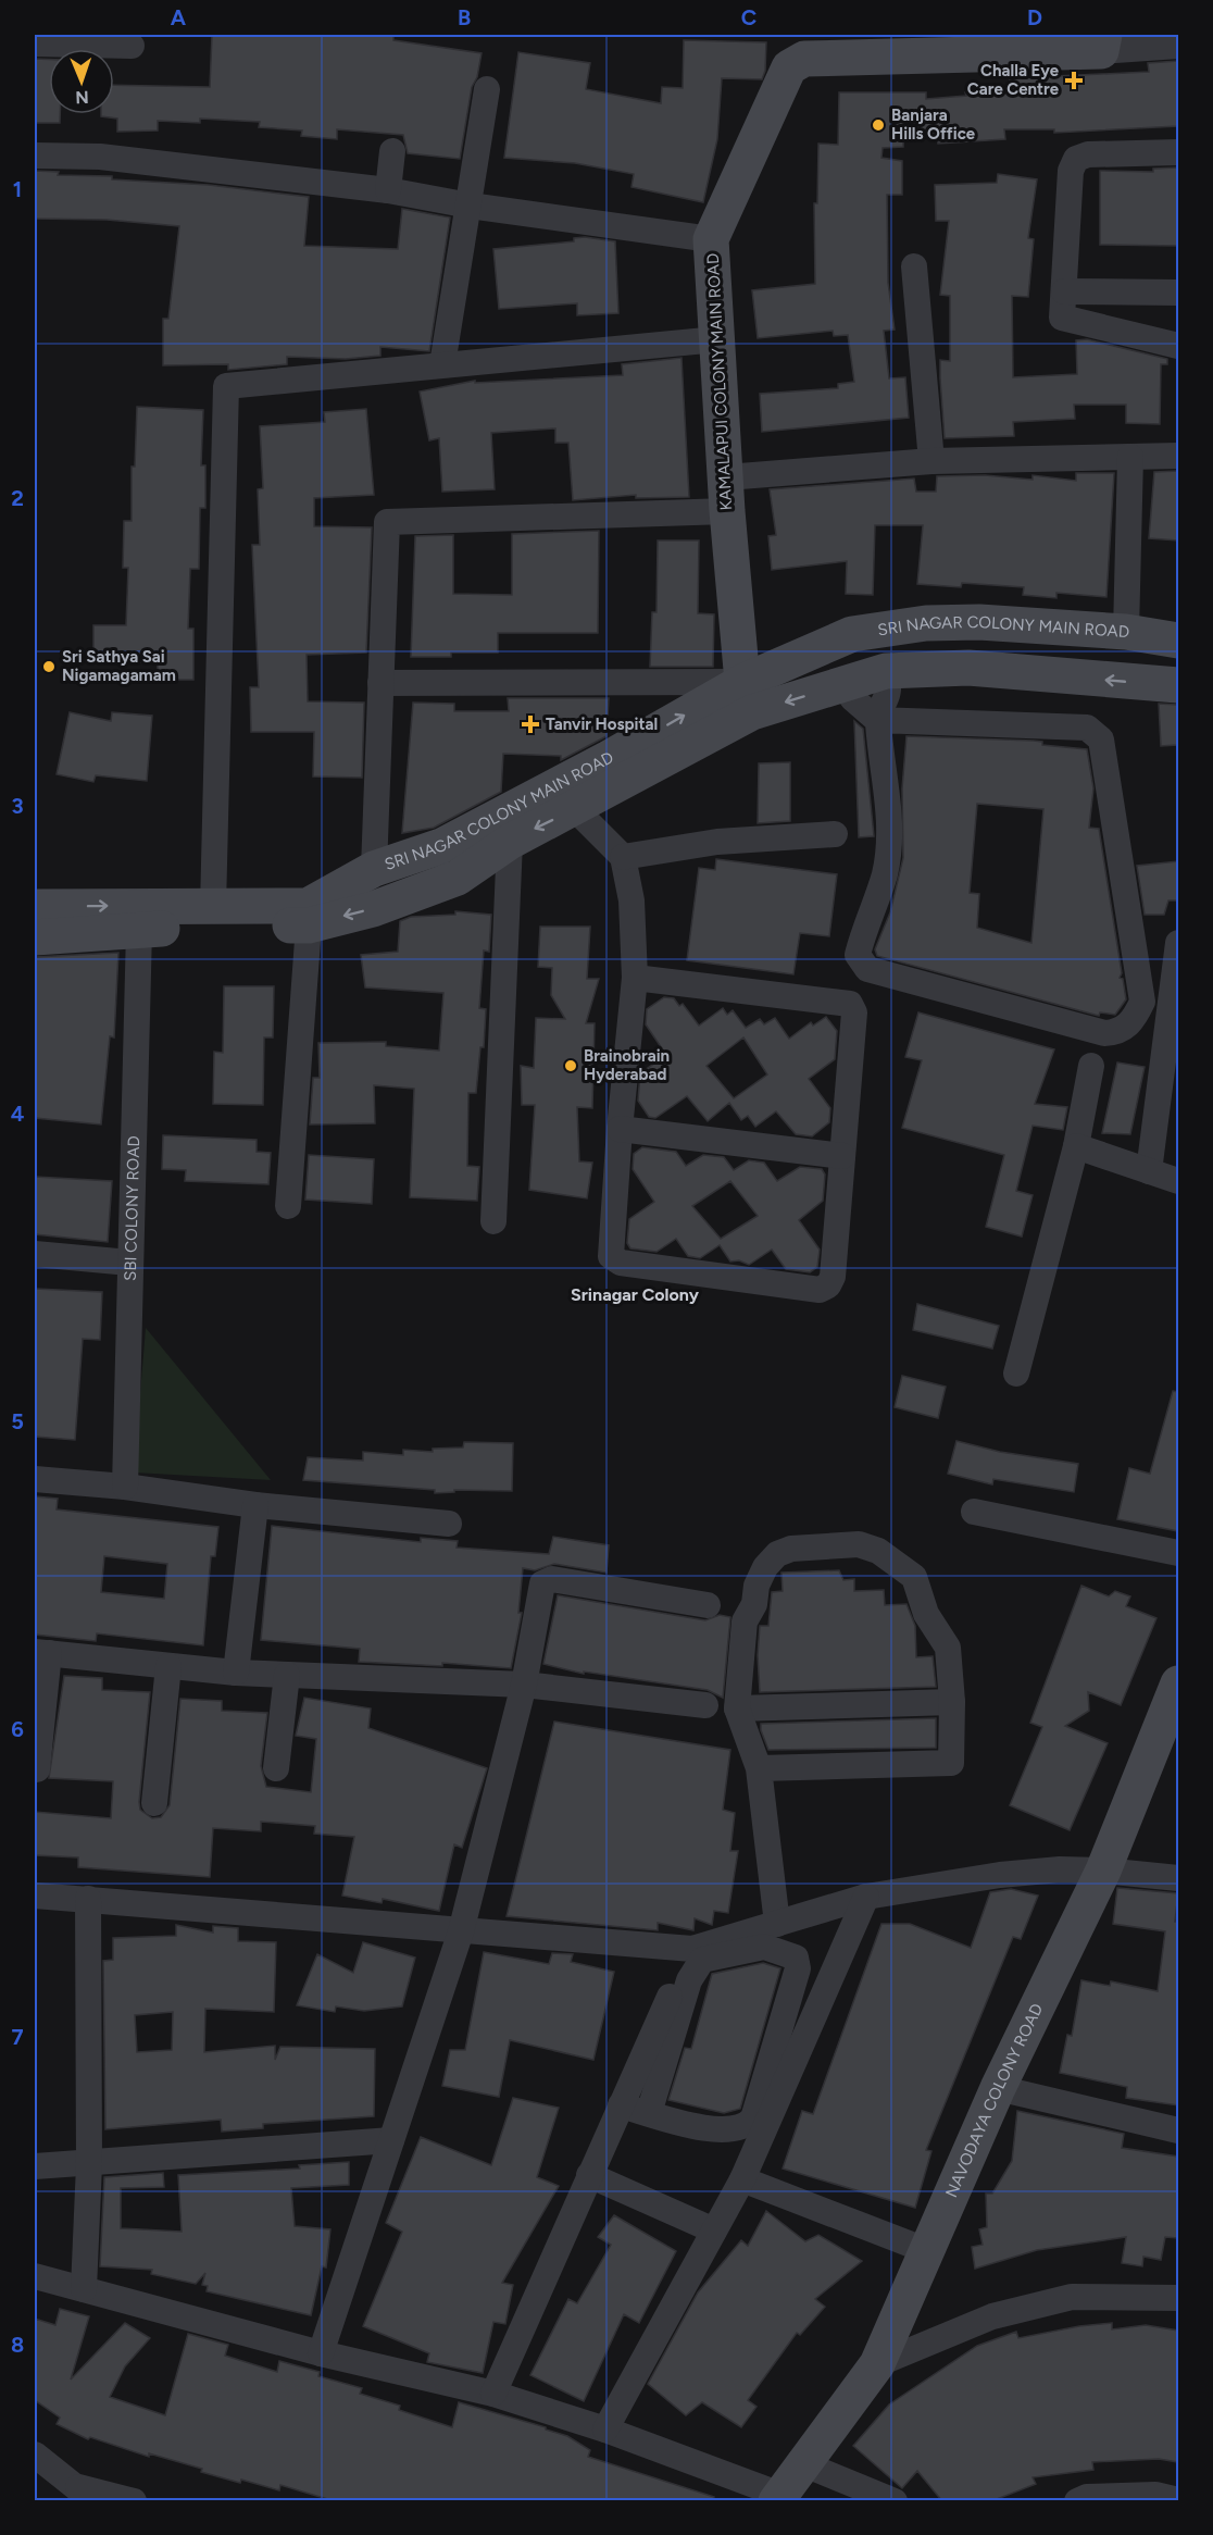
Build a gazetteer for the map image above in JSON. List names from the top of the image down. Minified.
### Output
{"streets":{"main road":["KAMALAPUI COLONY MAIN ROAD","SRI NAGAR COLONY MAIN ROAD","NAVODAYA COLONY ROAD"],"street":["SBI COLONY ROAD"]},"crossings":[["KAMALAPUI COLONY MAIN ROAD","SRI NAGAR COLONY MAIN ROAD"],["SRI NAGAR COLONY MAIN ROAD","SBI COLONY ROAD"]],"districts":["Srinagar Colony"],"places":{"health":["Challa Eye Care Centre","Tanvir Hospital"],"other":["Banjara Hills Office","Sri Sathya Sai Nigamagamam","Brainobrain Hyderabad"]},"north":"bottom","grid":{"columns":["A","B","C","D"],"rows":["1","2","3","4","5","6","7","8"]}}
